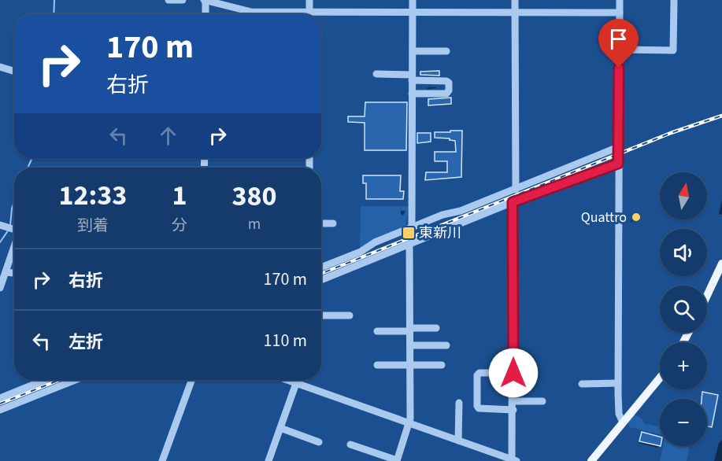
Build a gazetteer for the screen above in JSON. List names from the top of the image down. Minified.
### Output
{"places":{"other":["Quattro"],"transit":["東新川"]},"north":"top","page":{"turn":["170 m","右折"],"eta":["12:33","到着","1","分","380","m"],"map_buttons":["+","−"],"list":[{"name":"右折","value":"170 m"},{"name":"左折","value":"110 m"}]}}
